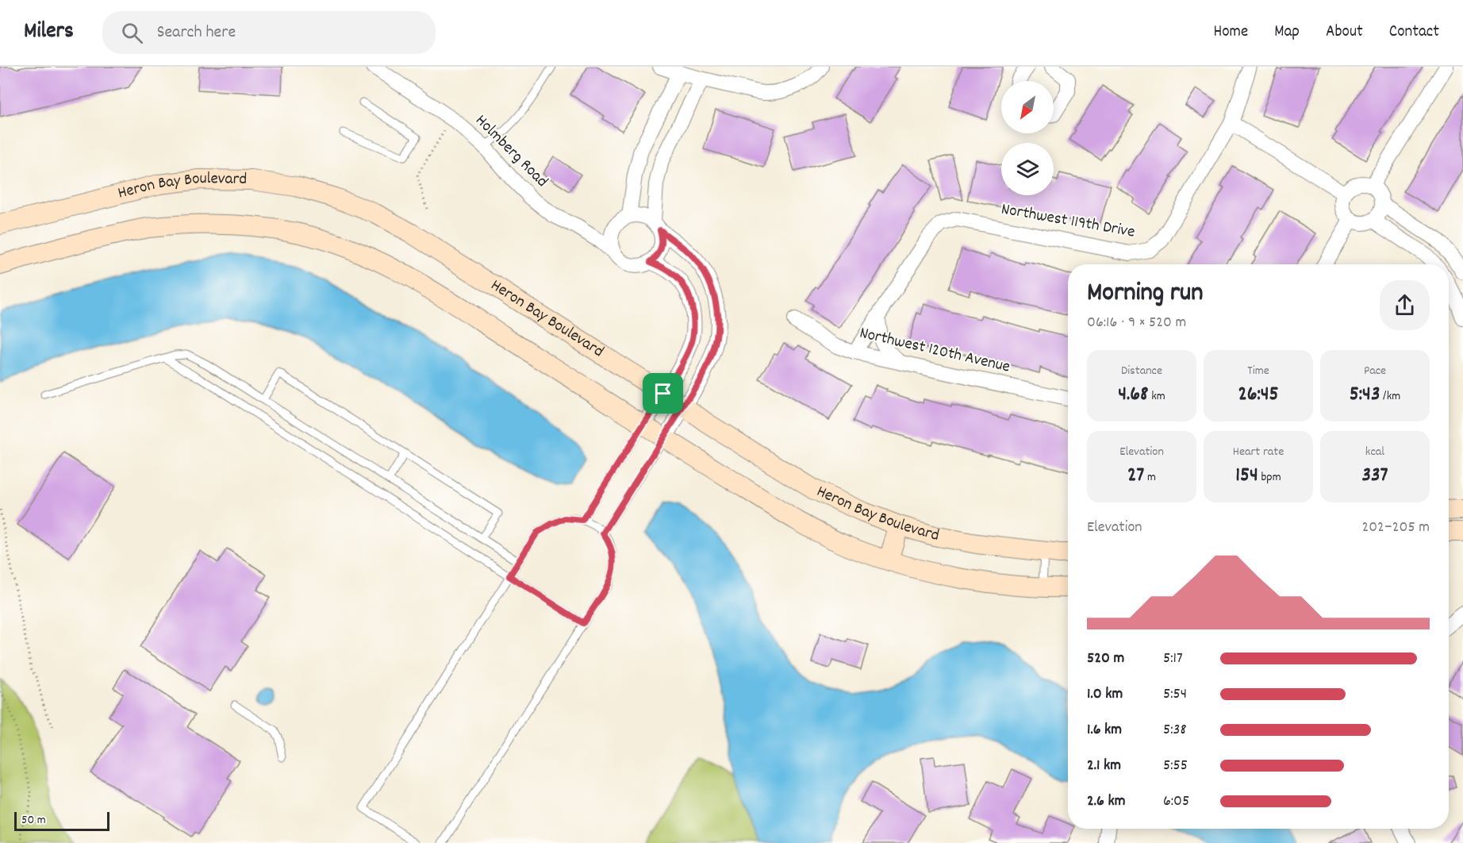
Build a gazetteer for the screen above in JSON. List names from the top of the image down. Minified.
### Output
{"streets":{"street":["Holmberg Road","Heron Bay Boulevard","Northwest 119th Drive","Northwest 120th Avenue"]},"crossings":[["Northwest 119th Drive","Northwest 120th Avenue"]],"scale_bar":"50 m","north":"bottom left","page":{"header":"Milers","search":"Search here","nav":["Home","Map","About","Contact"],"heading":["Morning run","06:16 · 9 × 520 m"],"stats":[["Distance","4.68 km"],["Time","26:45"],["Pace","5:43 /km"],["Elevation","27 m"],["Heart rate","154 bpm"],["kcal","337"]],"chart":["Elevation","202–205 m"],"list":[{"name":"520 m","note":"5:17"},{"name":"1.0 km","note":"5:54"},{"name":"1.6 km","note":"5:38"},{"name":"2.1 km","note":"5:55"},{"name":"2.6 km","note":"6:05"}],"scale":"50 m"}}
